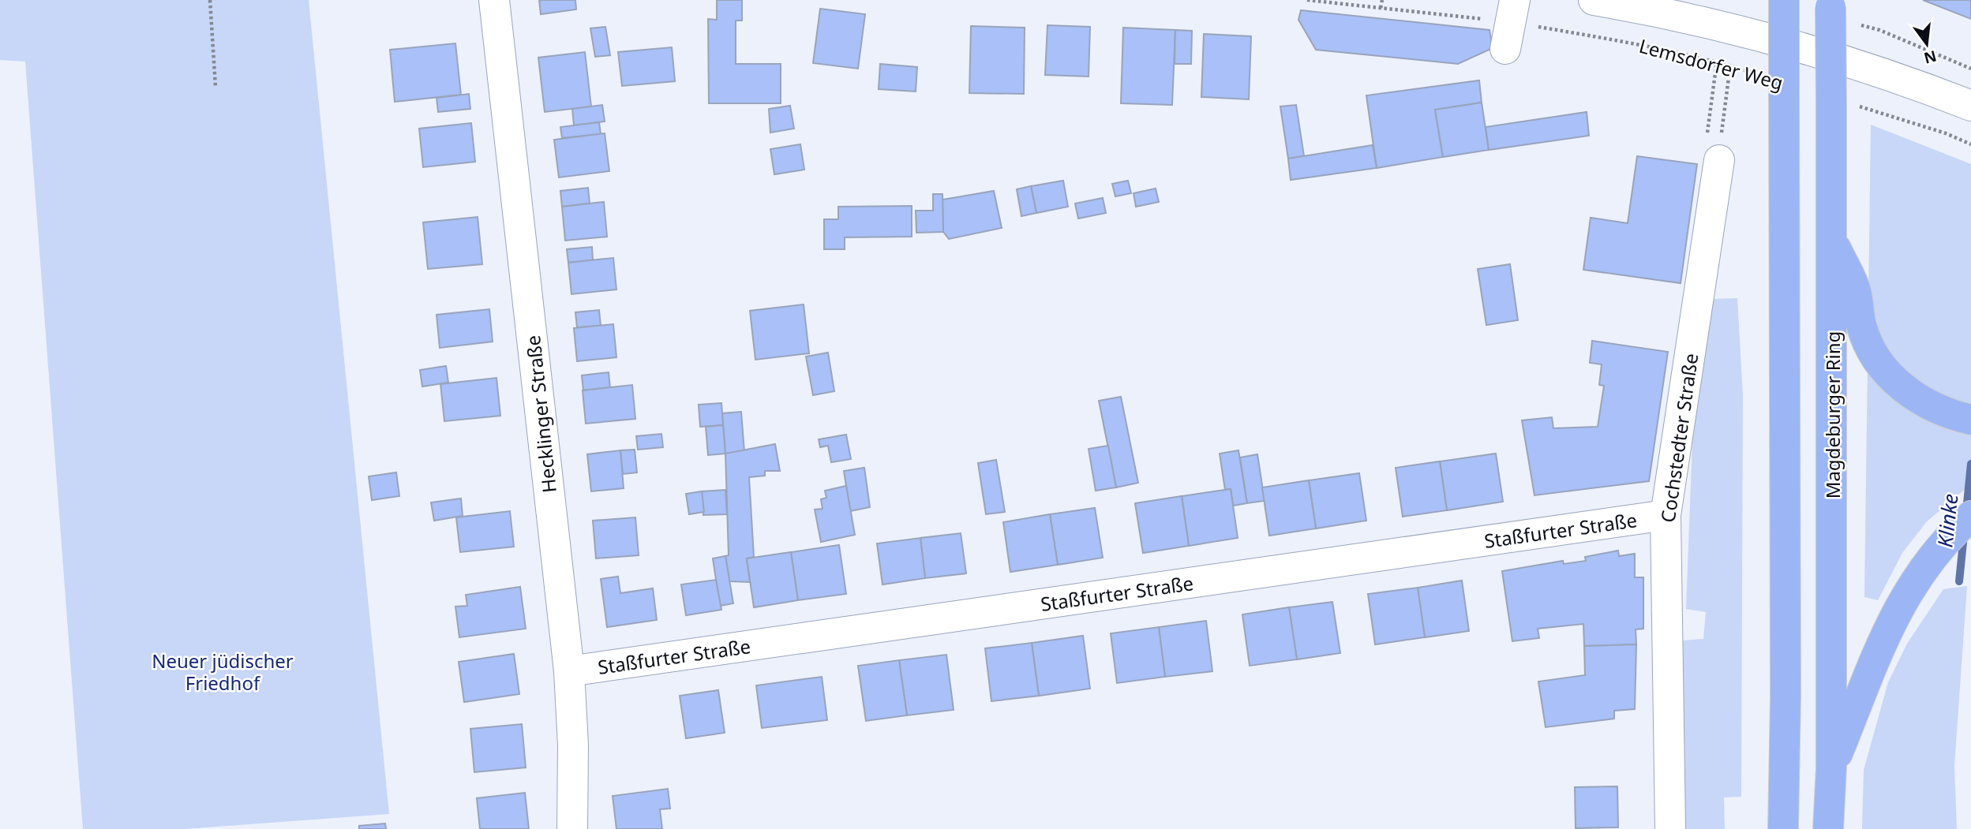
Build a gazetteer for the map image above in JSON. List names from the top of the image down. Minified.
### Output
{"streets":{"highway":["Magdeburger Ring"],"street":["Lemsdorfer Weg","Hecklinger Straße","Cochstedter Straße","Staßfurter Straße"]},"crossings":[["Hecklinger Straße","Staßfurter Straße"],["Cochstedter Straße","Staßfurter Straße"]],"water":["Klinke"],"parks":["Neuer jüdischer Friedhof"],"north":"bottom"}
